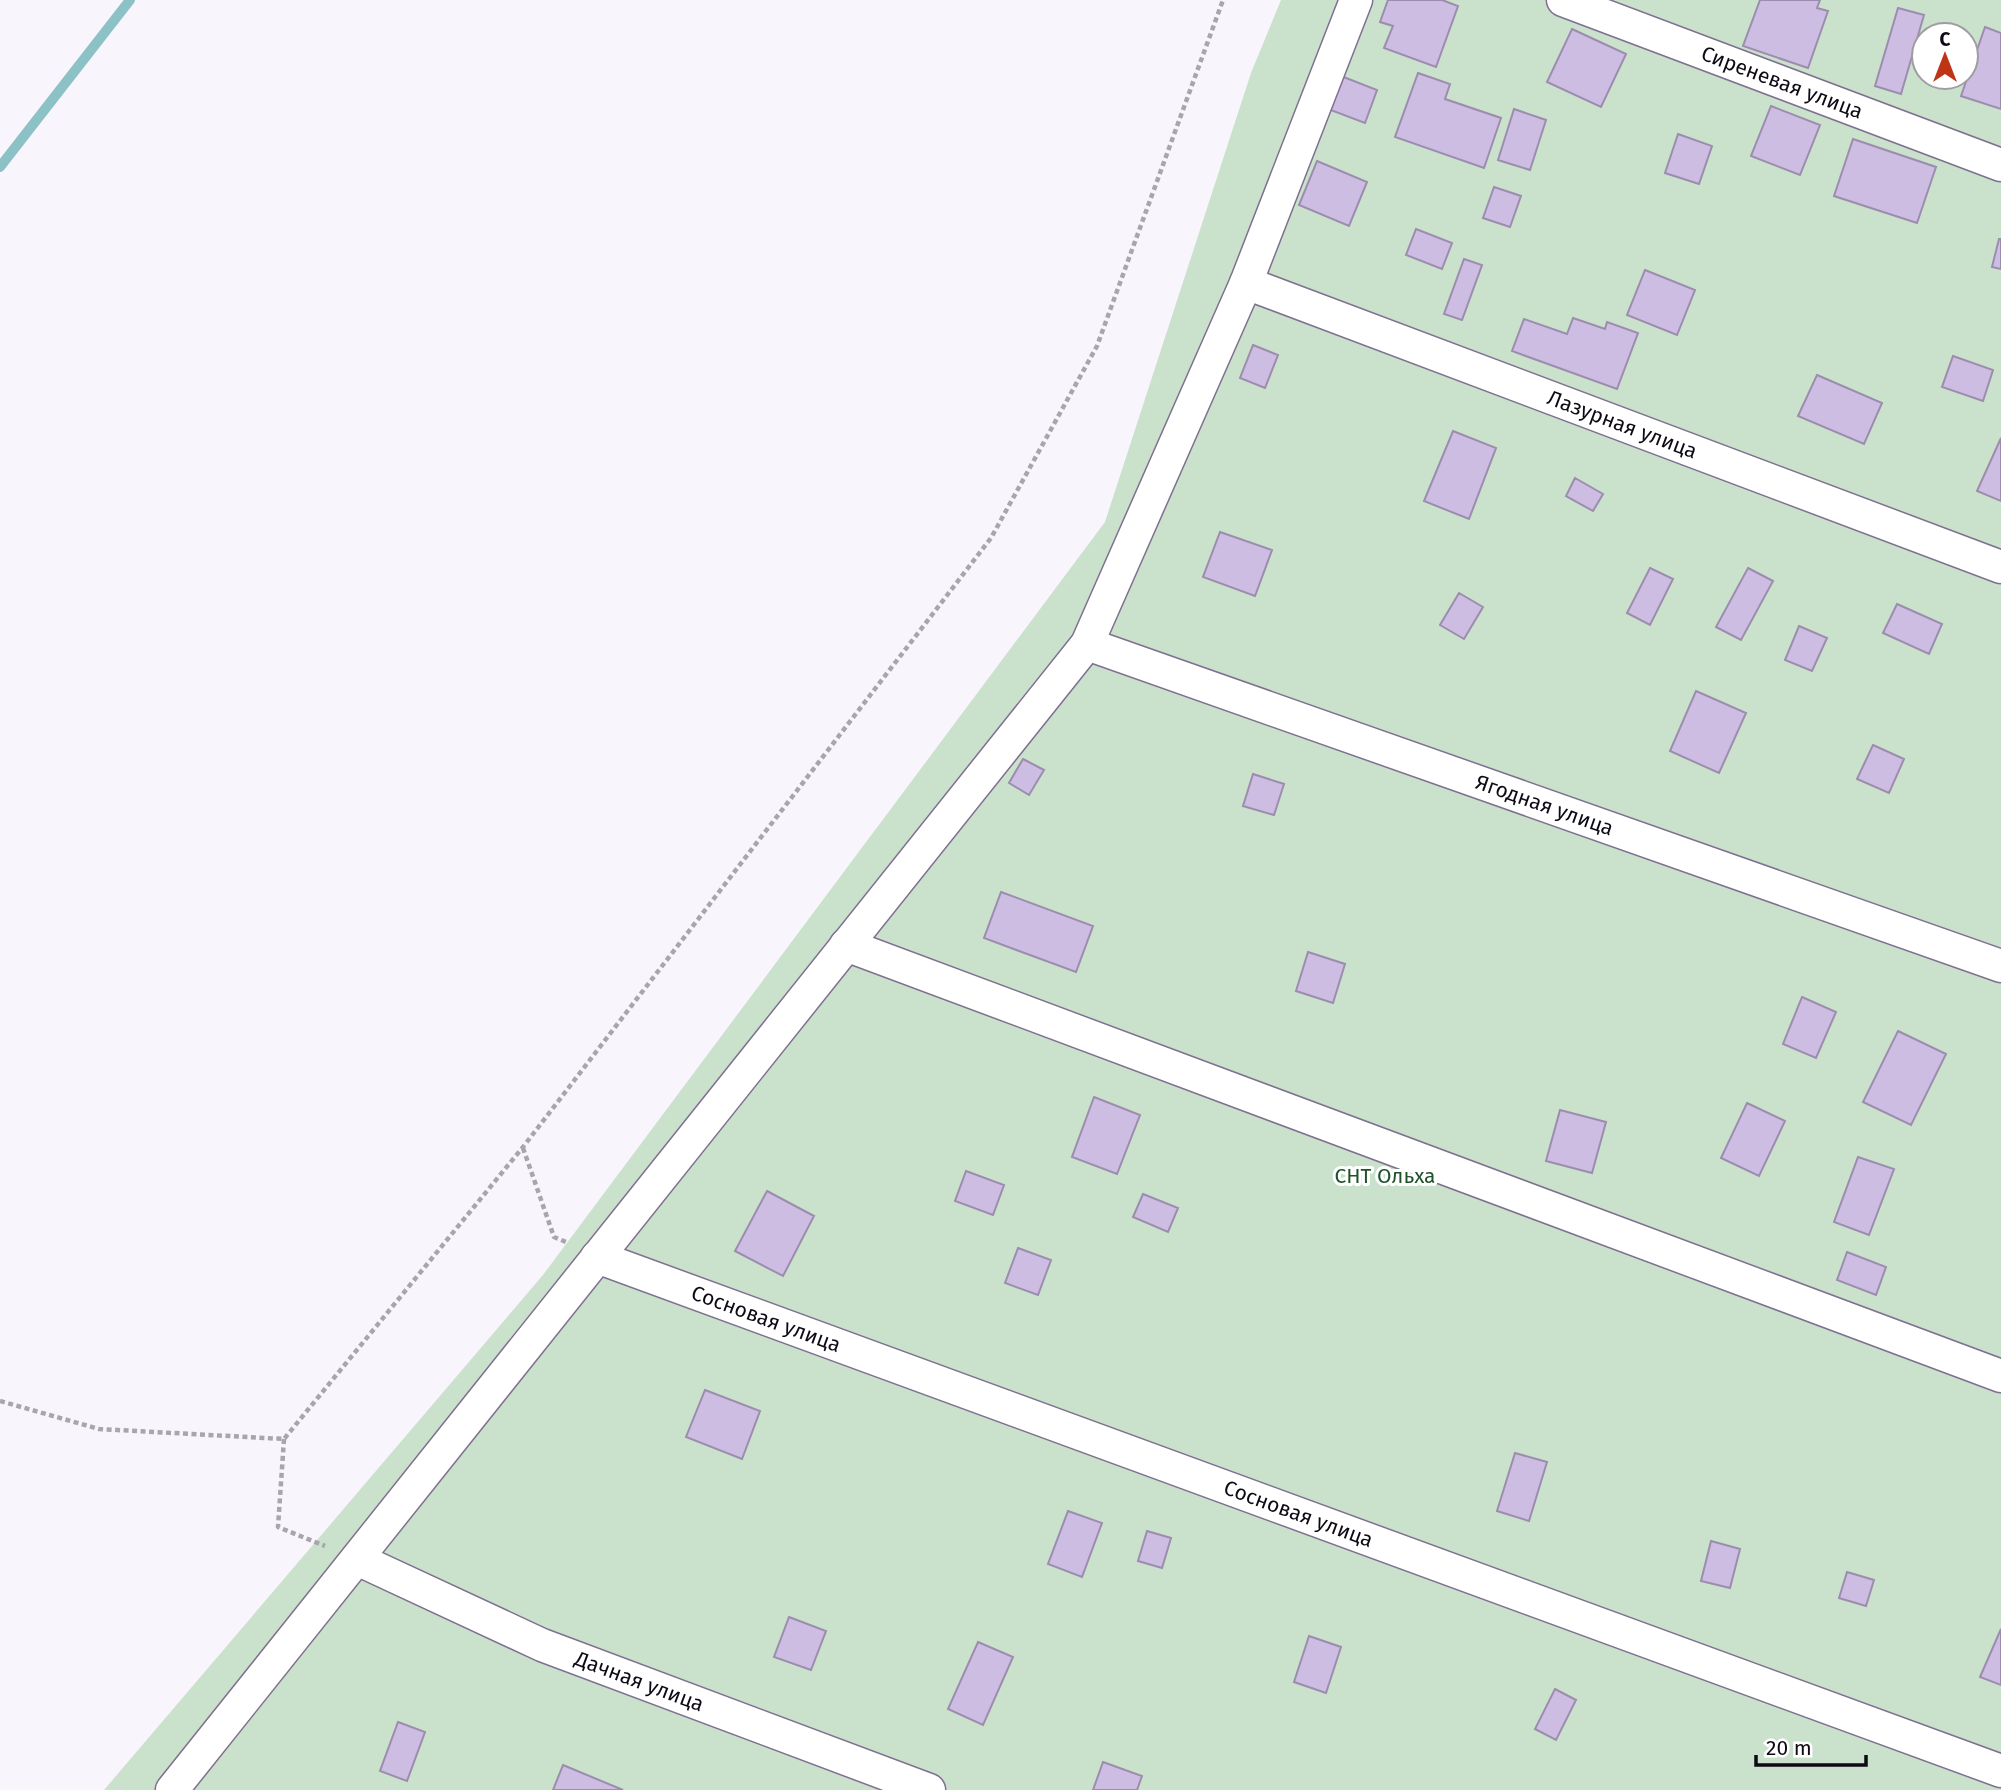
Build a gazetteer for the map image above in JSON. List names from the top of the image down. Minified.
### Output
{"streets":{"street":["Сиреневая улица","Лазурная улица","Ягодная улица","Сосновая улица","Дачная улица"]},"parks":["СНТ Ольха"],"scale_bar":"20 m","north":"top"}
